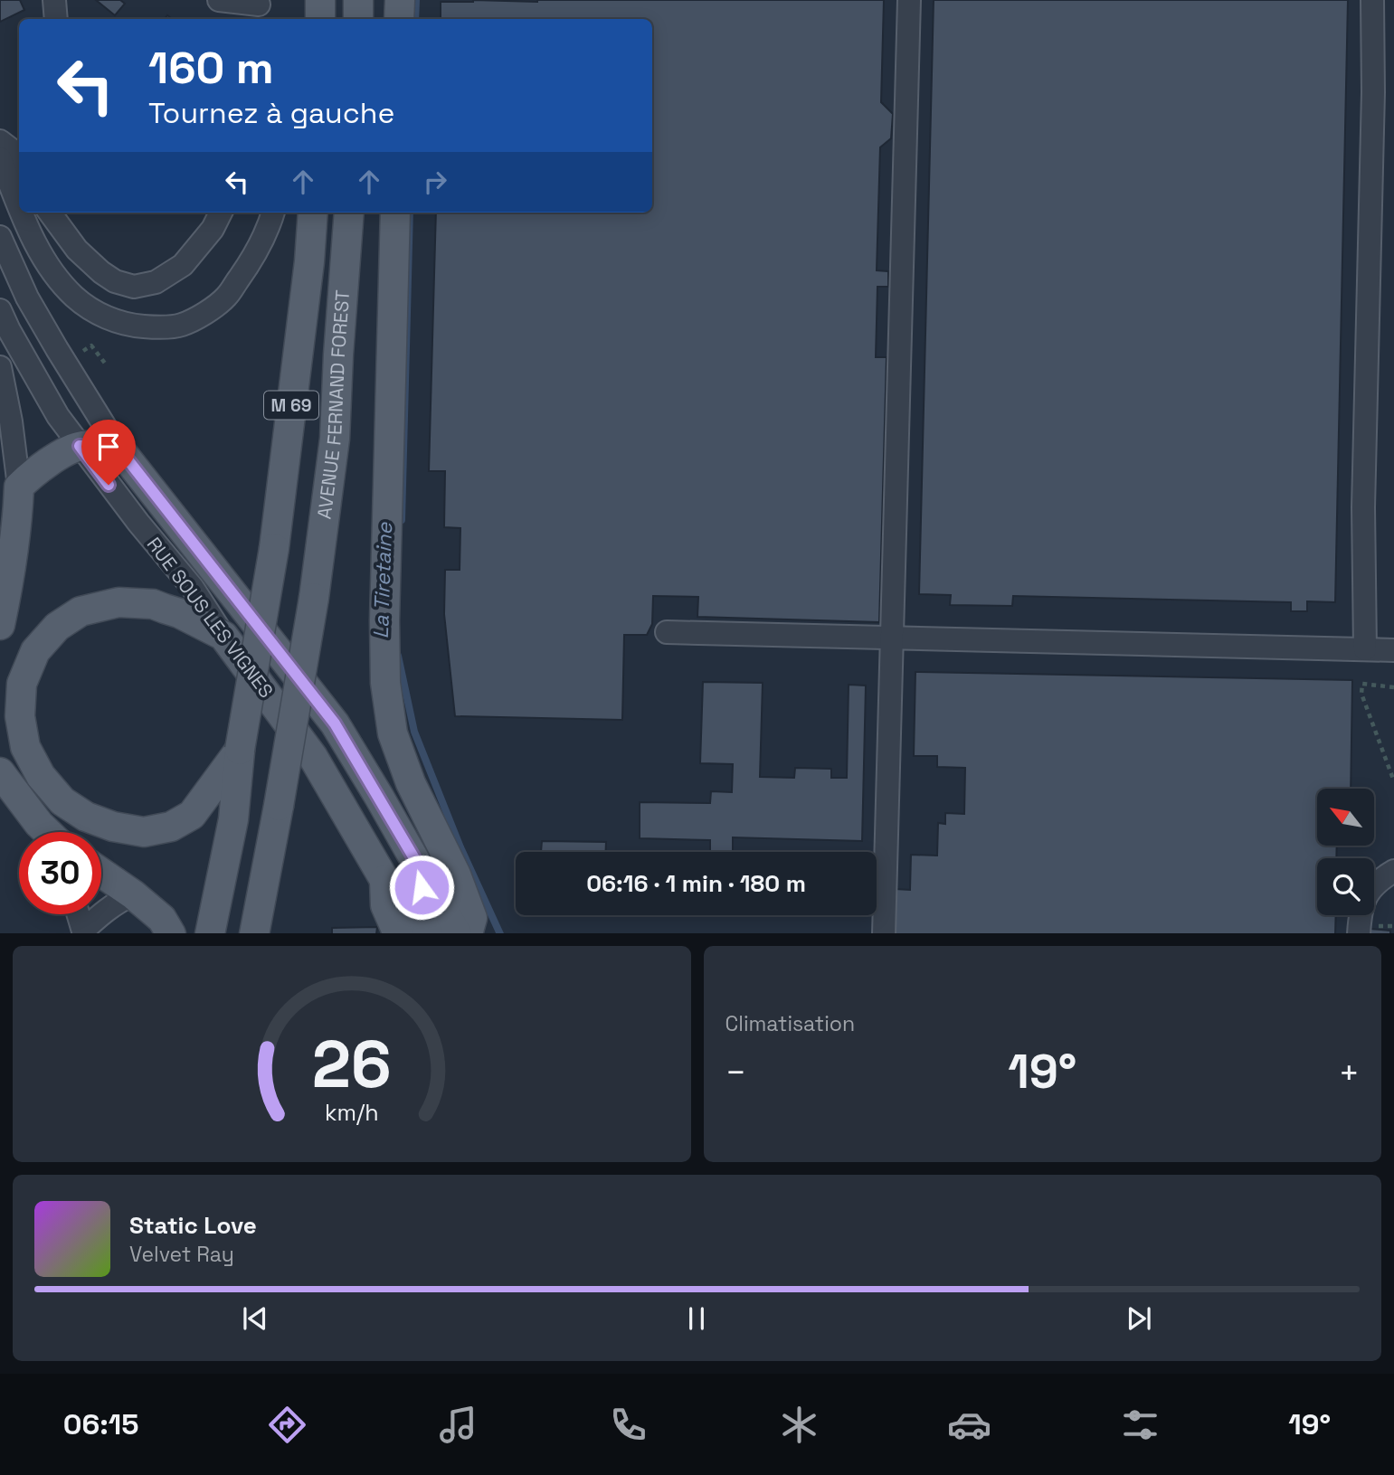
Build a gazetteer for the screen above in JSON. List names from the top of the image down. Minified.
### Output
{"streets":{"main road":["AVENUE FERNAND FOREST","M 69","RUE SOUS LES VIGNES"]},"crossings":[["AVENUE FERNAND FOREST","M 69"]],"water":["La Tiretaine"],"north":"top left","page":{"turn":["160 m","Tournez à gauche"],"limit":"30","trip":"06:16 · 1 min · 180 m","tile":"Climatisation","heat":["−","19°","+"],"song":["Static Love","Velvet Ray"],"tabs":["06:15","19°"],"gauge":["26","km/h"]}}
